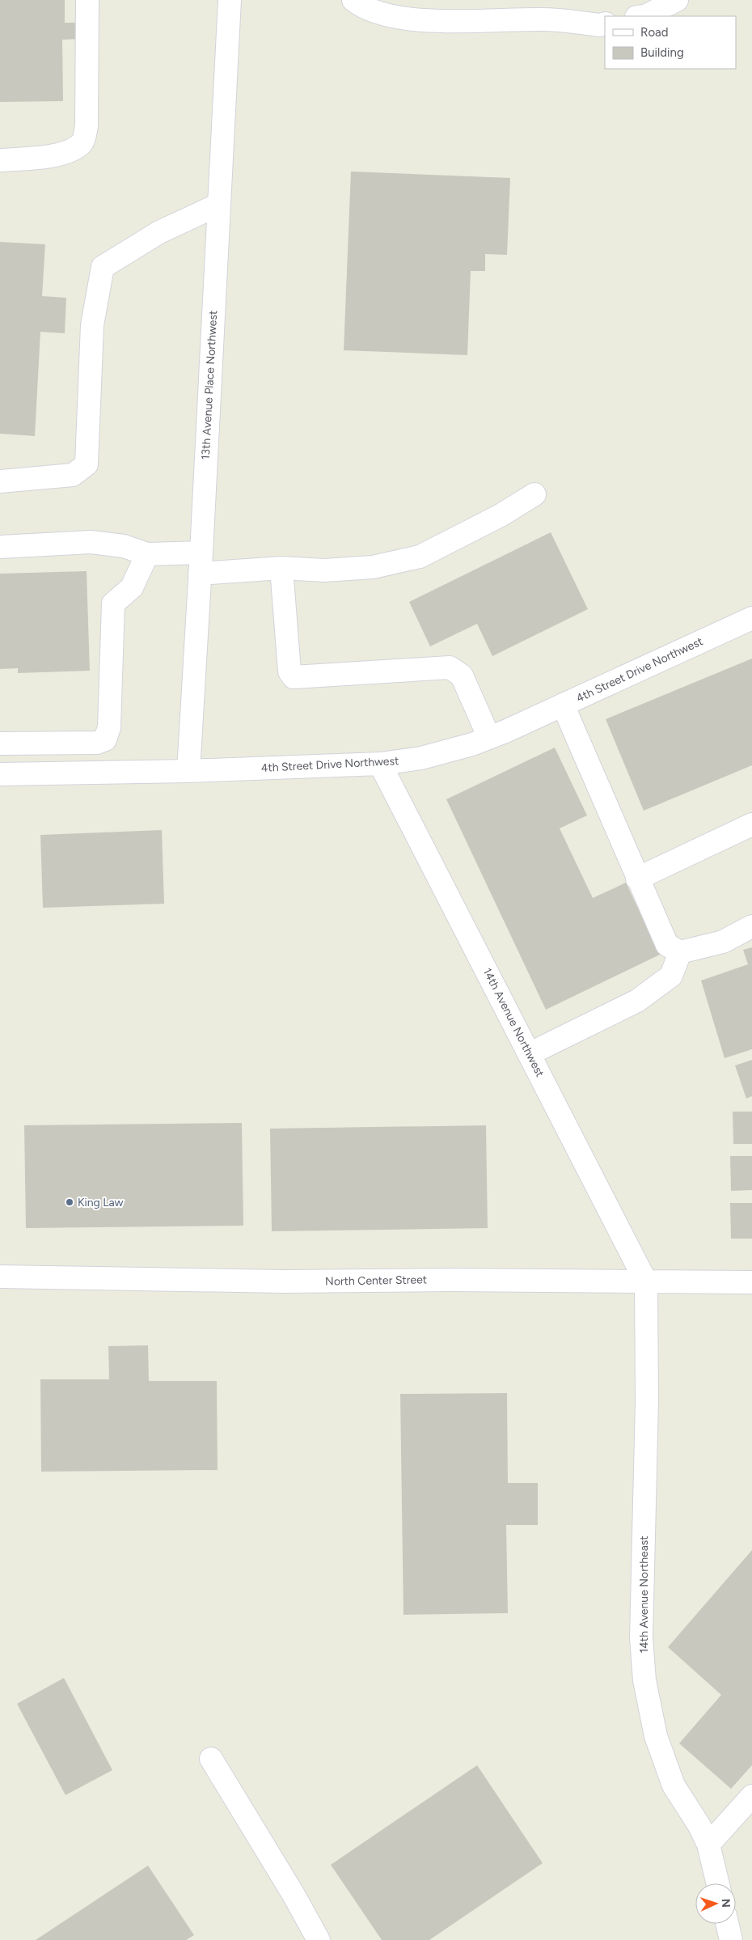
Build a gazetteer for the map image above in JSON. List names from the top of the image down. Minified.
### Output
{"streets":{"street":["13th Avenue Place Northwest","4th Street Drive Northwest","14th Avenue Northwest","North Center Street","14th Avenue Northeast"]},"crossings":[["13th Avenue Place Northwest","4th Street Drive Northwest"],["4th Street Drive Northwest","14th Avenue Northwest"],["14th Avenue Northwest","North Center Street"],["14th Avenue Northwest","14th Avenue Northeast"],["North Center Street","14th Avenue Northeast"]],"places":["King Law"],"legend":["Road","Building"],"north":"right"}
